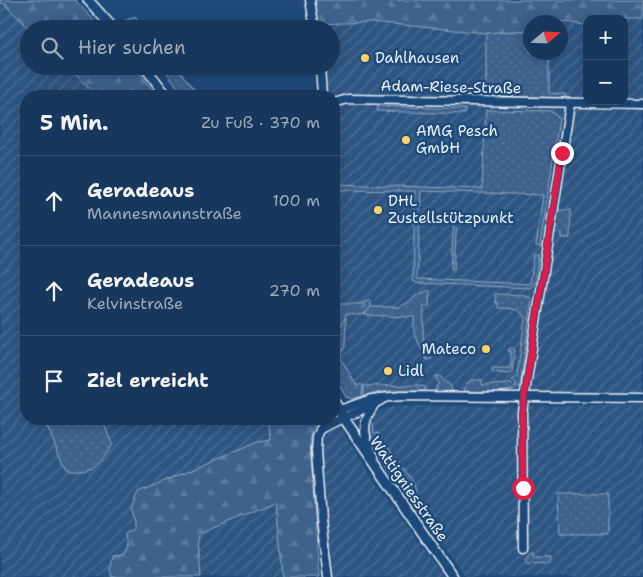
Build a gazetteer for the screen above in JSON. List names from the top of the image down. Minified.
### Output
{"streets":{"main road":["Wattigniesstraße"],"street":["Adam-Riese-Straße"]},"places":["Dahlhausen","AMG Pesch GmbH","DHL Zustellstützpunkt","Mateco","Lidl"],"north":"right","page":{"map_buttons":["+","−"],"search":"Hier suchen","heading":["5 Min.","Zu Fuß · 370 m"],"list":[["Geradeaus","Mannesmannstraße","100 m"],["Geradeaus","Kelvinstraße","270 m"],"Ziel erreicht"]}}
